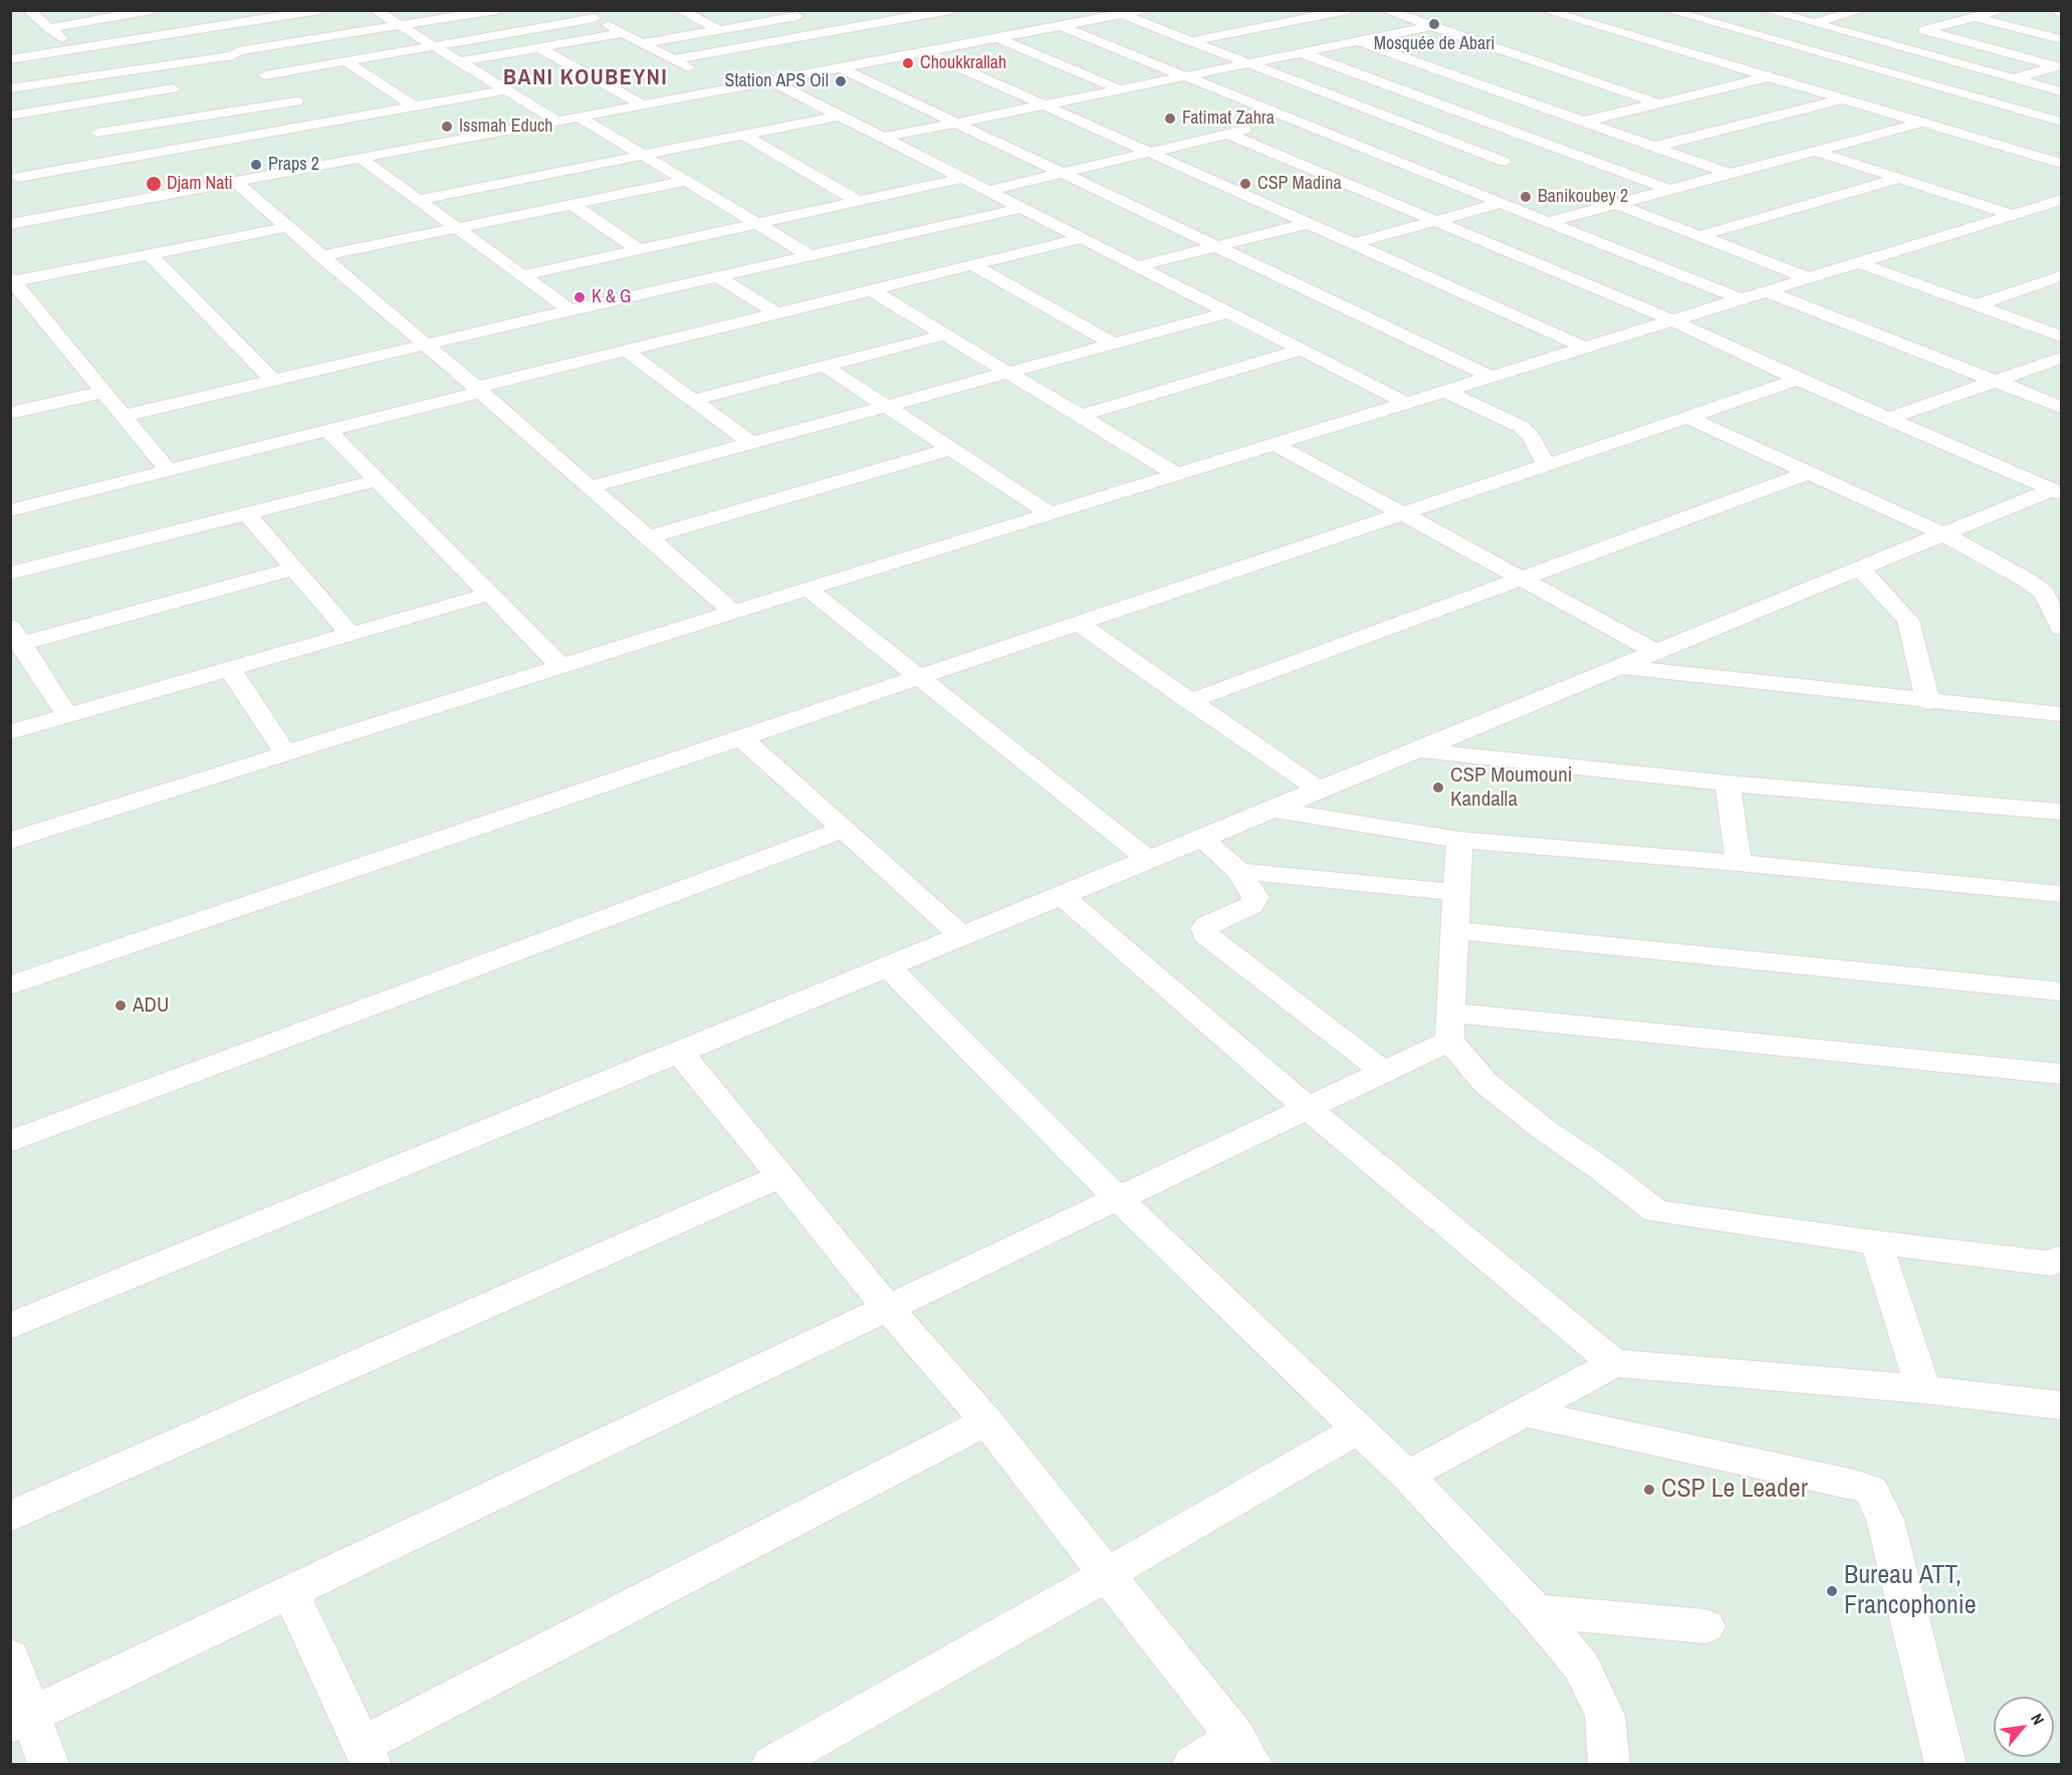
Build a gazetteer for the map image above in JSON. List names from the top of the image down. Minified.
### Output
{"districts":["BANI KOUBEYNI"],"places":["Mosquée de Abari","Choukkrallah","Station APS Oil","Fatimat Zahra","Issmah Educh","Praps 2","Djam Nati","CSP Madina","Banikoubey 2","K & G","CSP Moumouni Kandalla","ADU","CSP Le Leader","Bureau ATT, Francophonie"],"north":"top right"}
